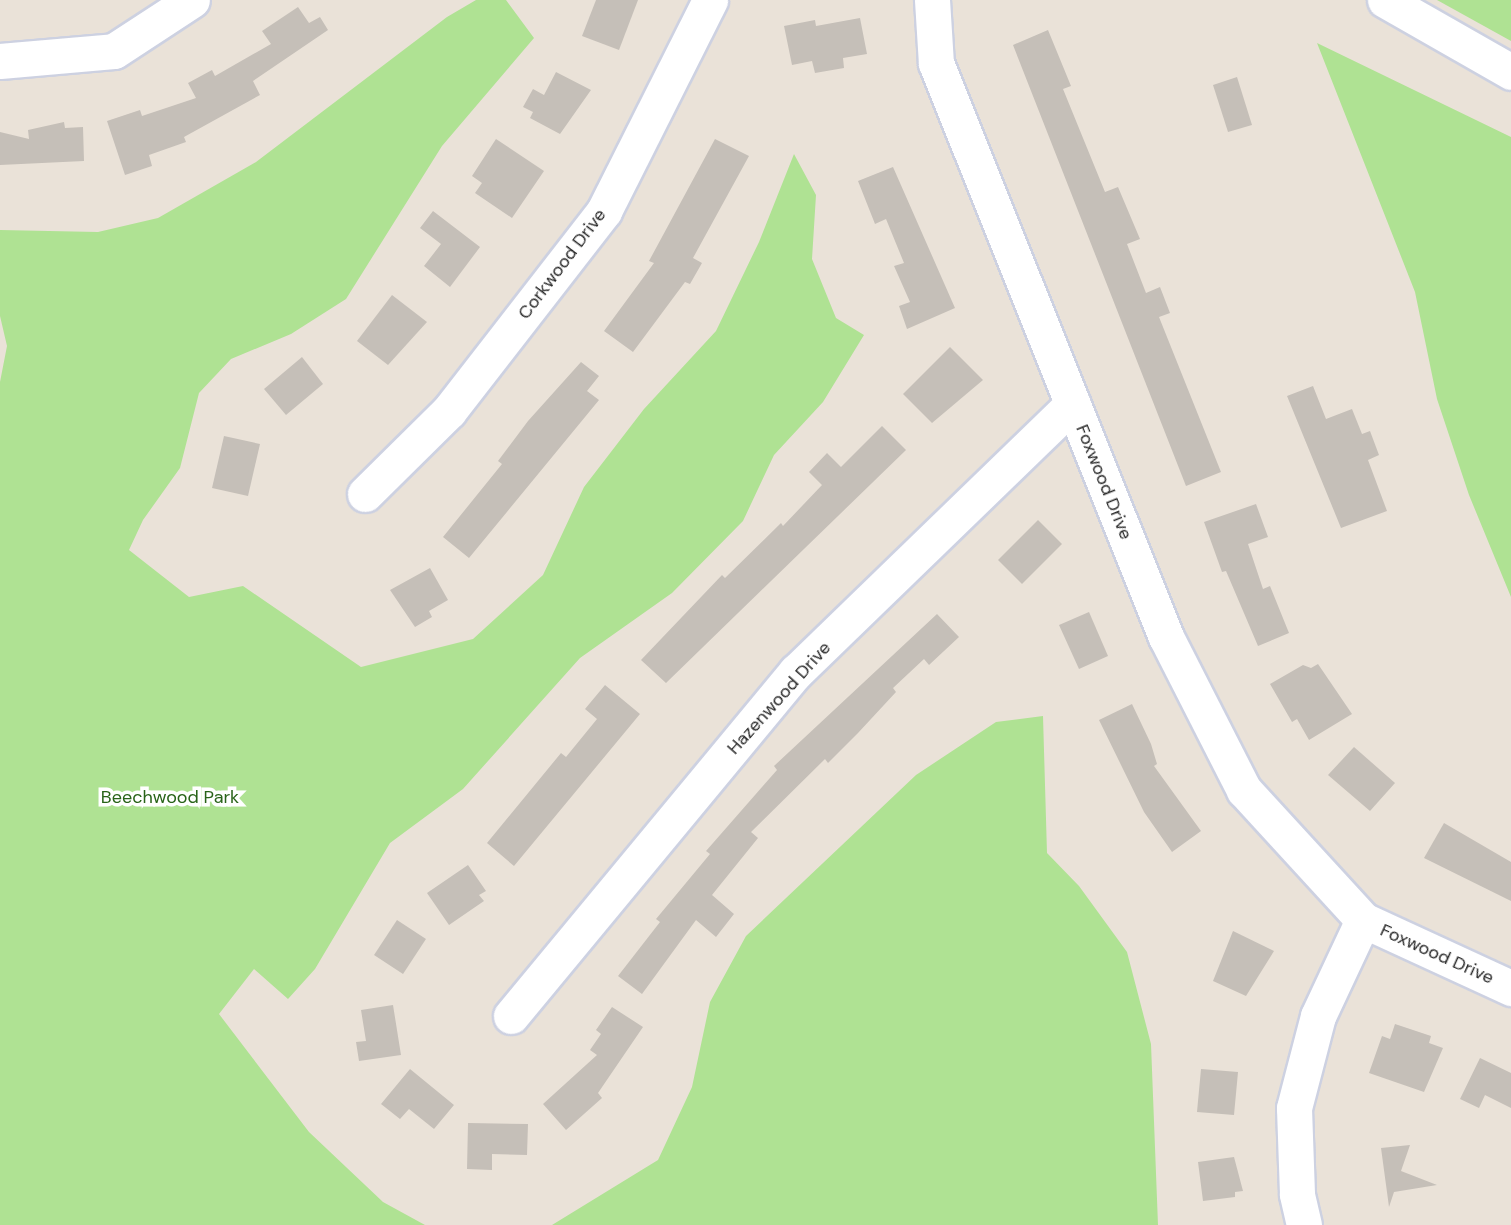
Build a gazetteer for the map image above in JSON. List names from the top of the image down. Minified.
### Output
{"streets":{"street":["Corkwood Drive","Foxwood Drive","Hazenwood Drive"]},"crossings":[["Foxwood Drive","Hazenwood Drive"]],"parks":["Beechwood Park"]}
